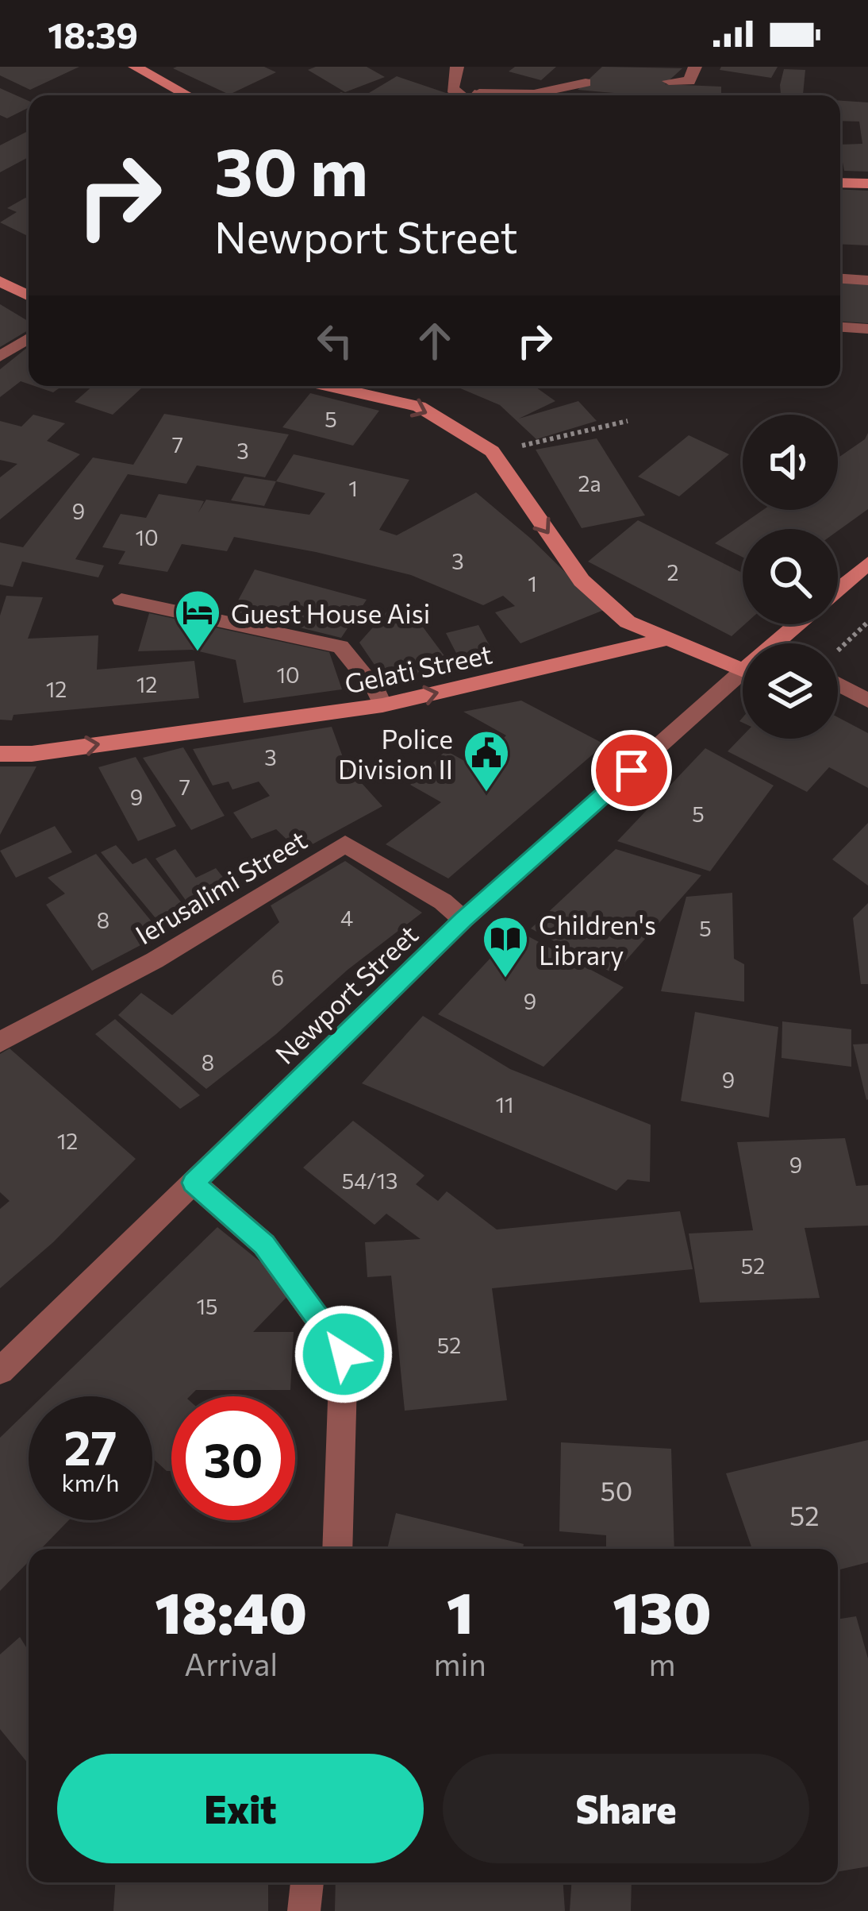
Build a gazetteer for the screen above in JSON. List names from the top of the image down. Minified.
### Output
{"streets":{"main road":["Gelati Street"],"street":["Ierusalimi Street","Newport Street"]},"crossings":[["Ierusalimi Street","Newport Street"]],"one_way":["Gelati Street"],"places":{"hotel":["Guest House Aisi"],"public building":["Police Division II"],"library":["Children's Library"]},"house_numbers":["5","7","3","2a","1","9","10","3","2","1","10","12","12","3","7","9","5","4","8","5","6","9","8","9","11","12","9","54/13","52","15","52","50","52"],"page":{"status":"18:39","turn":["30 m","Newport Street"],"speed":"27 km/h","limit":"30","eta":["18:40","Arrival","1","min","130","m"],"buttons":["Exit","Share"]}}
